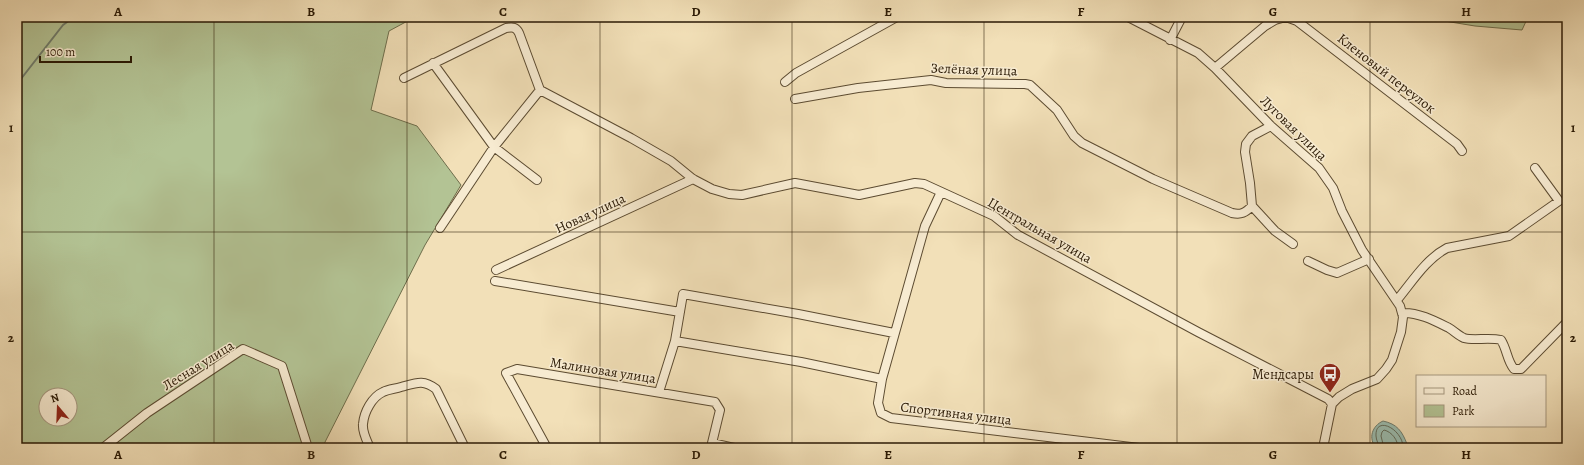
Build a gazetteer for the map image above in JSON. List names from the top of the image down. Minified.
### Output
{"streets":{"street":["Зелёная улица","Кленовый переулок","Луговая улица","Новая улица","Центральная улица","Лесная улица","Малиновая улица","Спортивная улица"]},"crossings":[["Кленовый переулок","Луговая улица"],["Новая улица","Центральная улица"],["Центральная улица","Спортивная улица"]],"places":{"bus stop":["Мендсары"]},"legend":["Road","Park"],"scale_bar":"100 m","north":"top","grid":{"columns":["A","B","C","D","E","F","G","H"],"rows":["1","2"]}}
